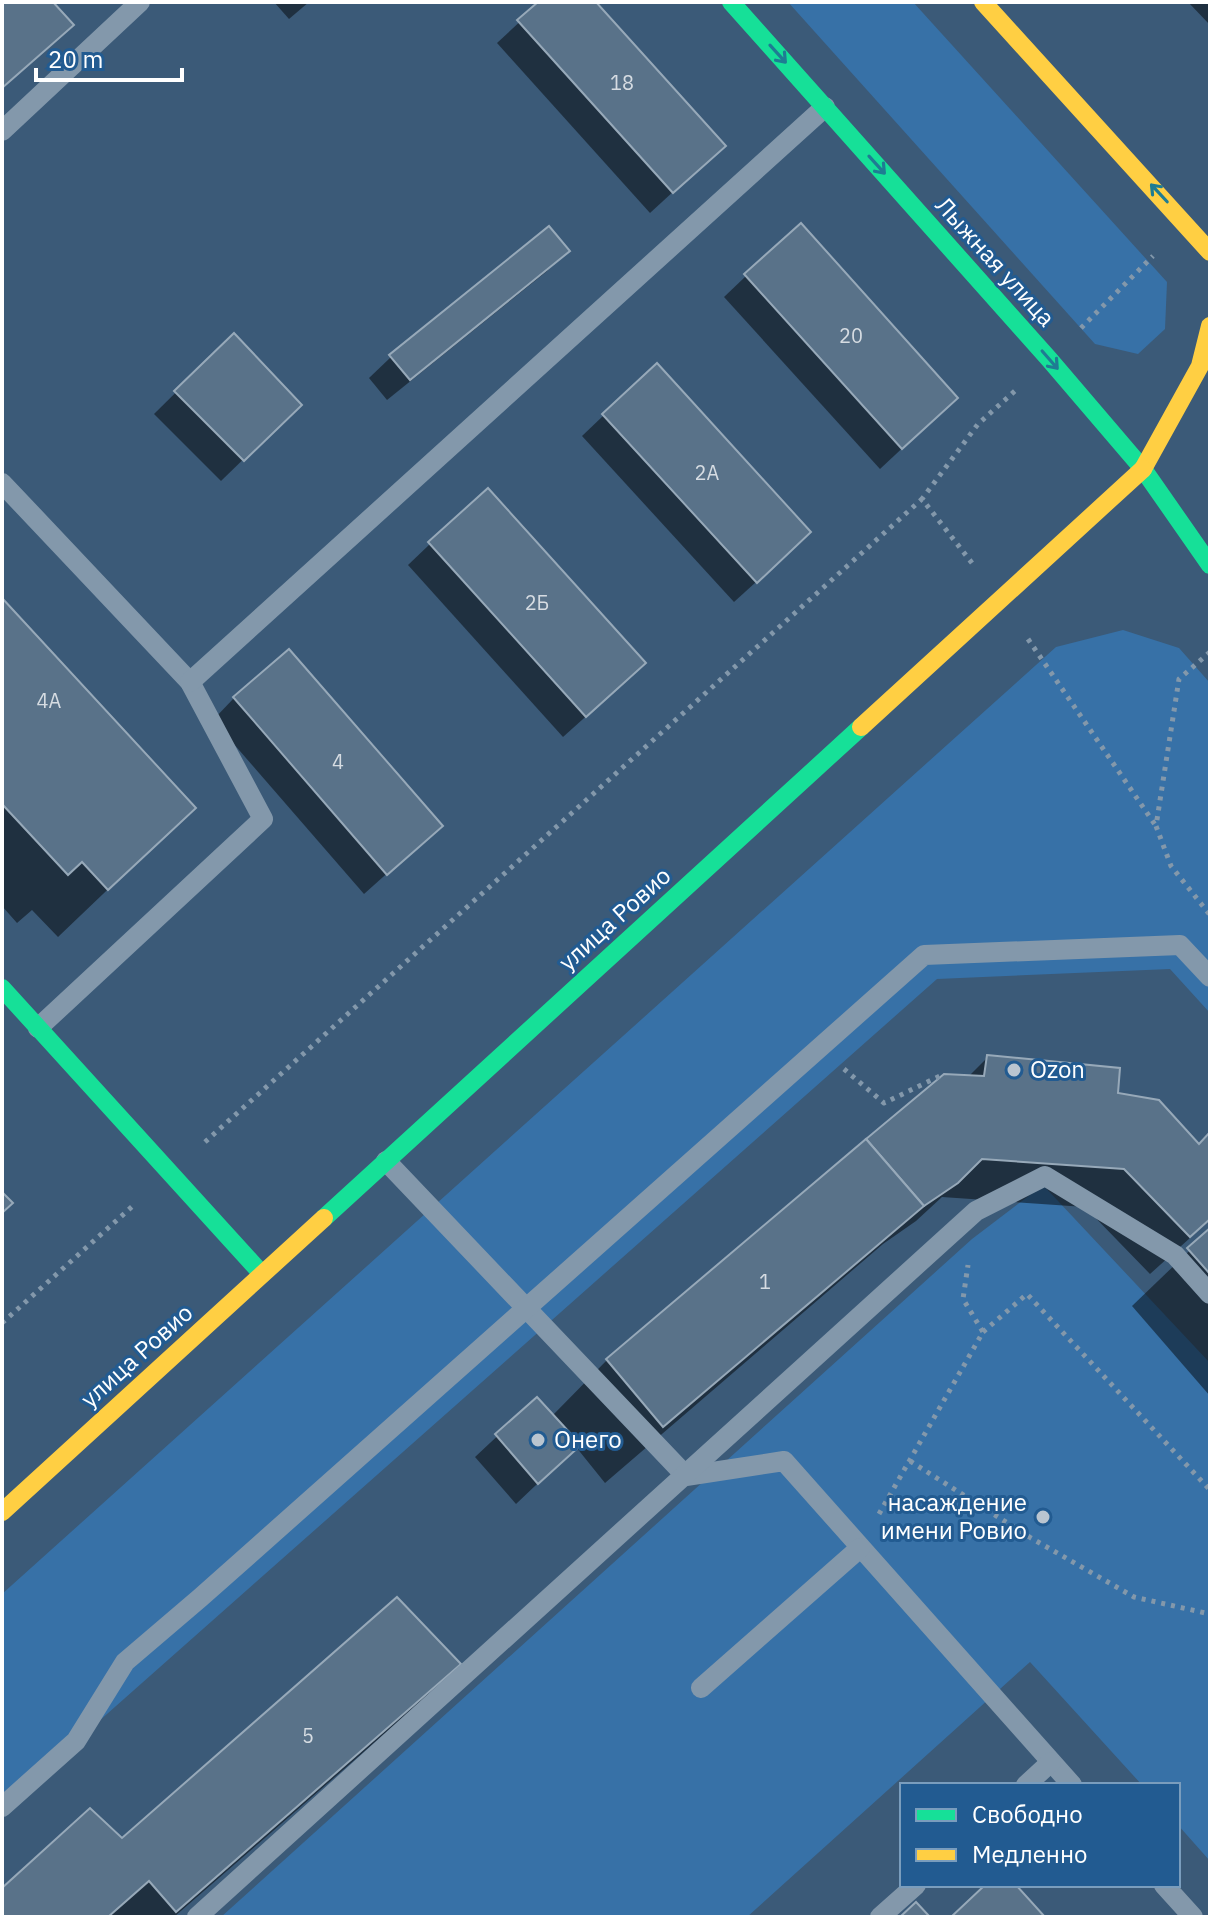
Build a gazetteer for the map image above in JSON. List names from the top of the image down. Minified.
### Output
{"streets":{"main road":["Лыжная улица","улица Ровио"]},"crossings":[["Лыжная улица","улица Ровио"]],"one_way":["Лыжная улица"],"places":["Ozon","Онего","насаждение имени Ровио"],"house_numbers":["18","20","2А","2Б","4А","4","1","5"],"legend":["Свободно","Медленно"],"scale_bar":"20 m"}
